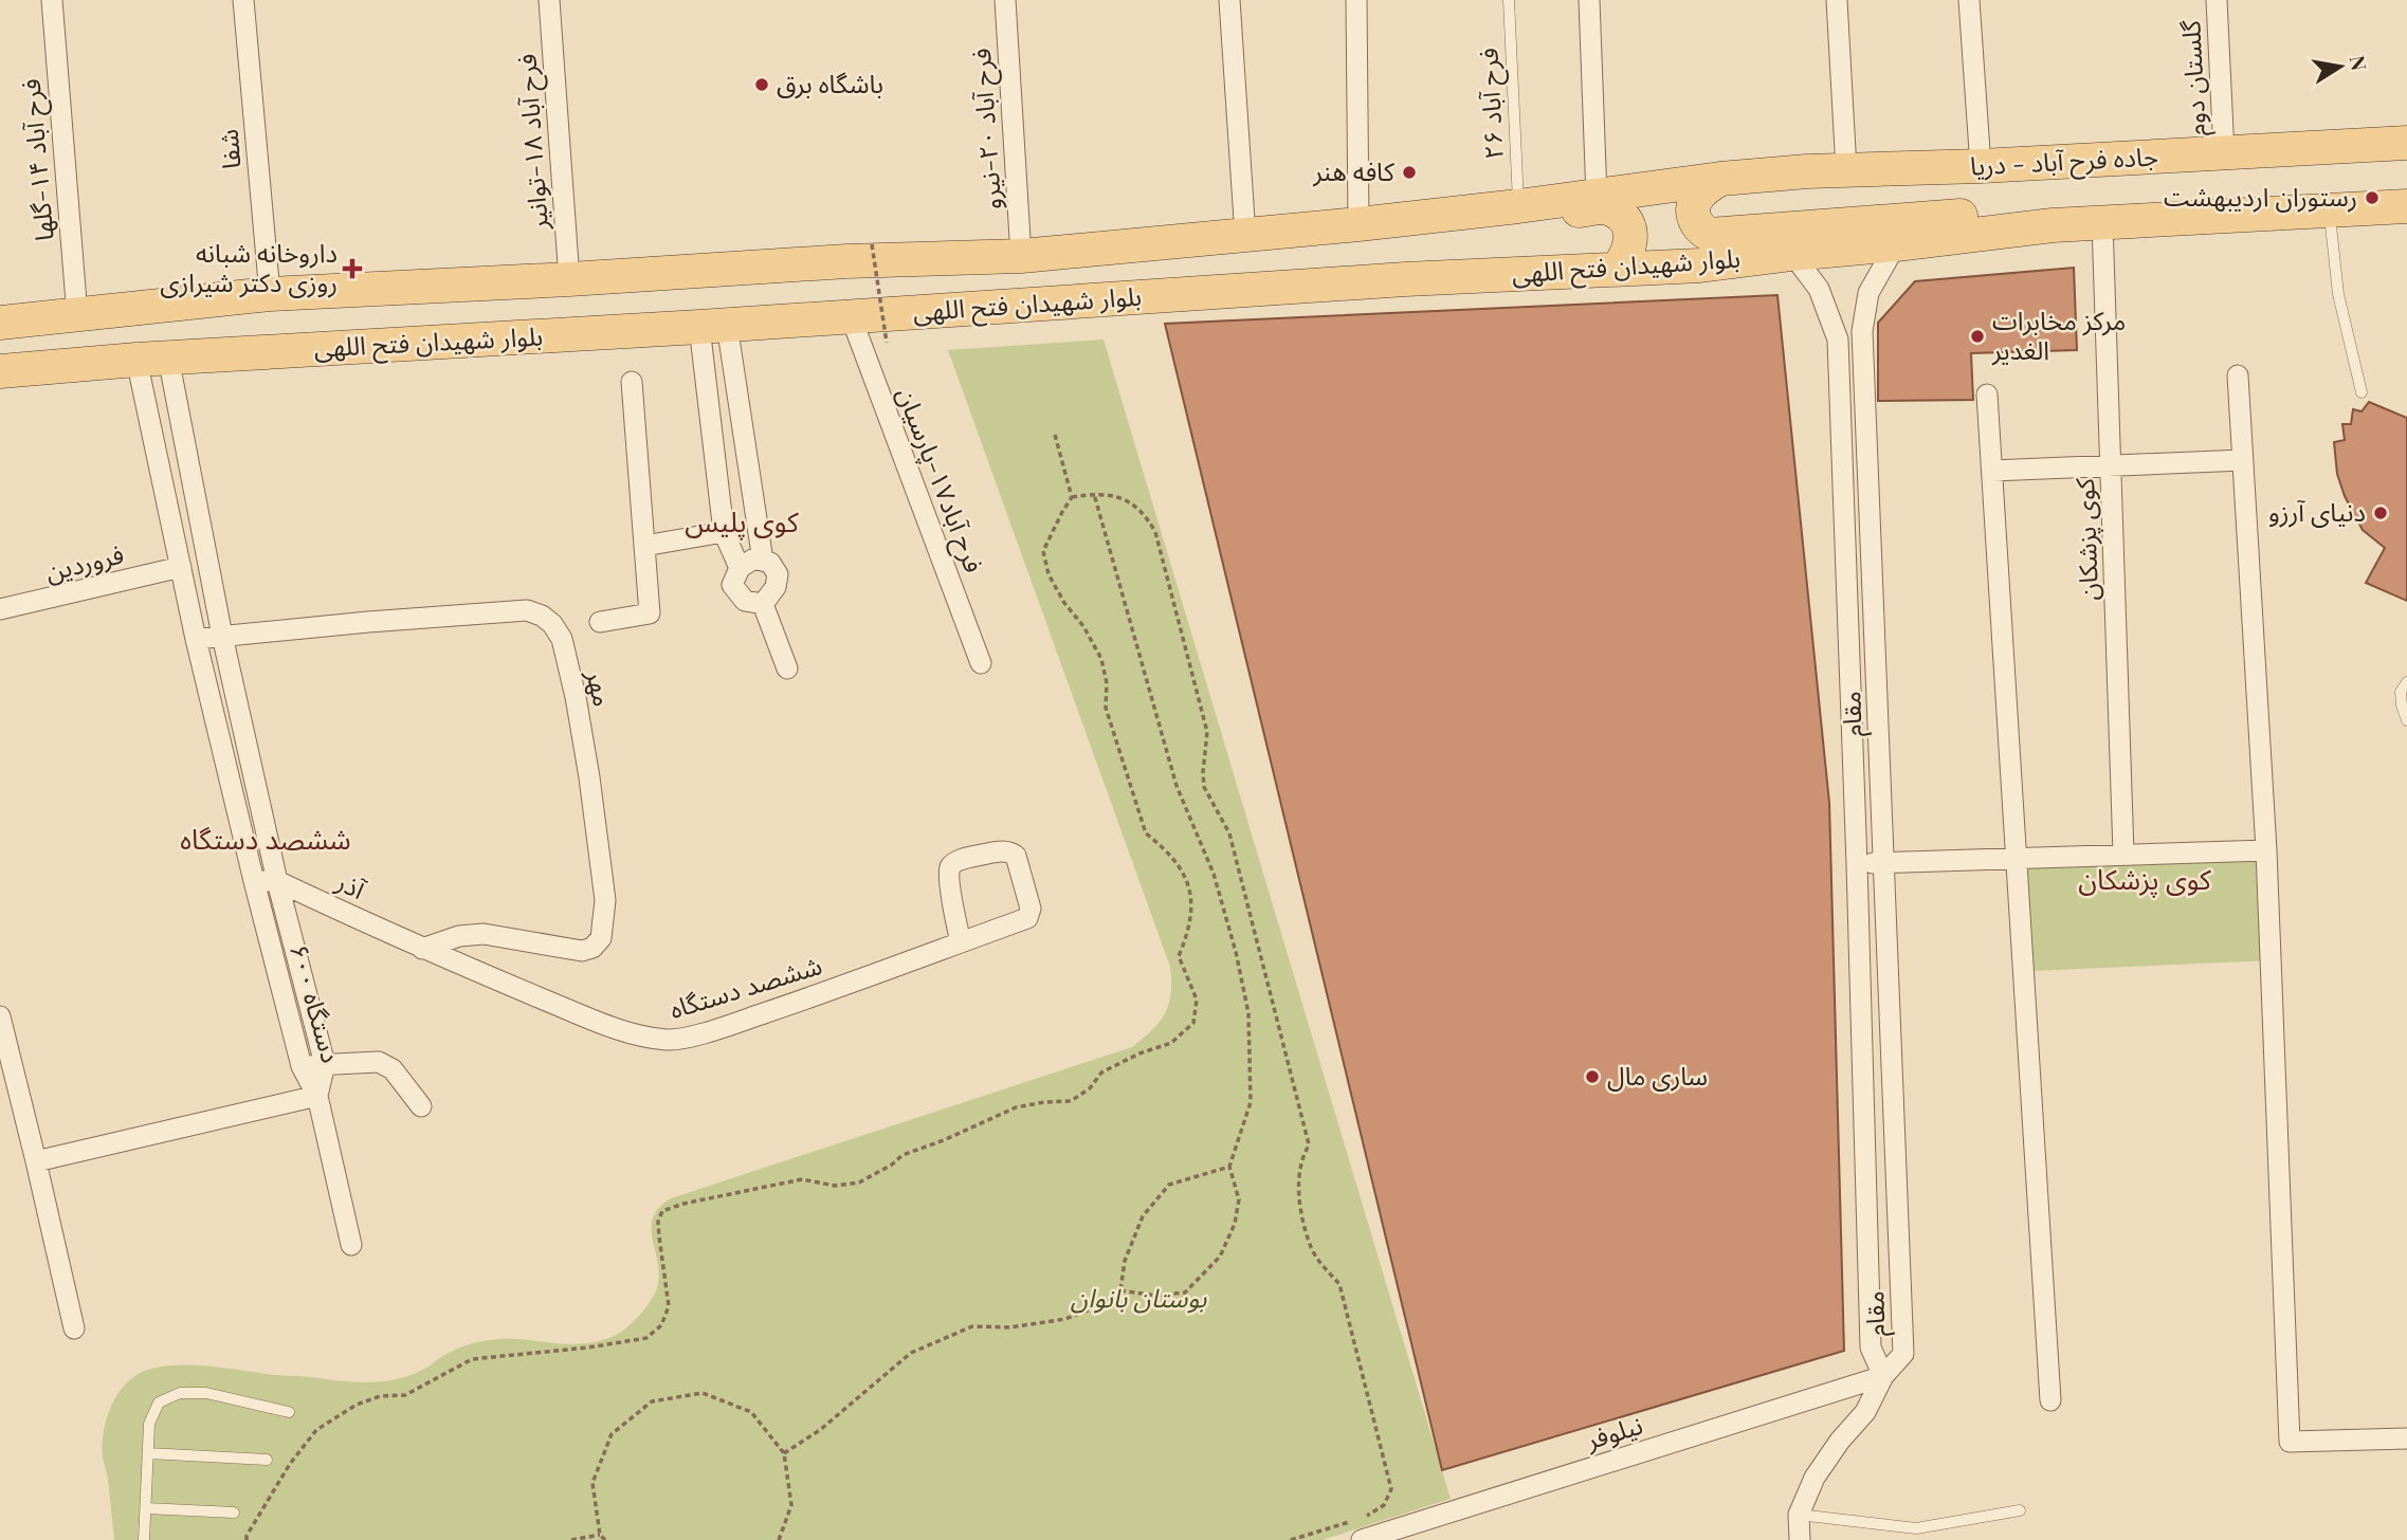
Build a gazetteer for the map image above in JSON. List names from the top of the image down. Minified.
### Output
{"streets":{"main road":["جاده فرح آباد - دریا","بلوار شهیدان فتح اللهی"],"street":["گلستان دوم","فرح آباد ۲۰-نیرو","فرح آباد ۱۸-توانیر","شفا","فرح آباد ۱۴-گلها","فرح آباد۱۷-پارسیان","کوی پزشکان","فروردین","مهر","مقام","آذر","ششصد دستگاه","۶۰۰ دستگاه","نیلوفر"],"lane":["فرح آباد ۲۶"]},"crossings":[["گلستان دوم","جاده فرح آباد - دریا"],["فرح آباد ۲۶","بلوار شهیدان فتح اللهی"],["فرح آباد ۲۰-نیرو","بلوار شهیدان فتح اللهی"],["فرح آباد ۱۸-توانیر","بلوار شهیدان فتح اللهی"],["شفا","بلوار شهیدان فتح اللهی"],["فرح آباد ۱۴-گلها","بلوار شهیدان فتح اللهی"],["جاده فرح آباد - دریا","بلوار شهیدان فتح اللهی"],["بلوار شهیدان فتح اللهی","فرح آباد۱۷-پارسیان"],["بلوار شهیدان فتح اللهی","مقام"],["بلوار شهیدان فتح اللهی","۶۰۰ دستگاه"],["فروردین","۶۰۰ دستگاه"],["مهر","آذر"],["مهر","ششصد دستگاه"],["مهر","۶۰۰ دستگاه"],["مقام","نیلوفر"],["آذر","ششصد دستگاه"],["آذر","۶۰۰ دستگاه"]],"districts":["کوی پلیس","ششصد دستگاه","کوی پزشکان"],"parks":["بوستان بانوان"],"places":{"other":["باشگاه برق","کافه هنر","رستوران اردیبهشت","مرکز مخابرات الغدیر","دنیای آرزو","ساری مال"],"health":["داروخانه شبانه روزی دکتر شیرازی"]},"north":"right"}
